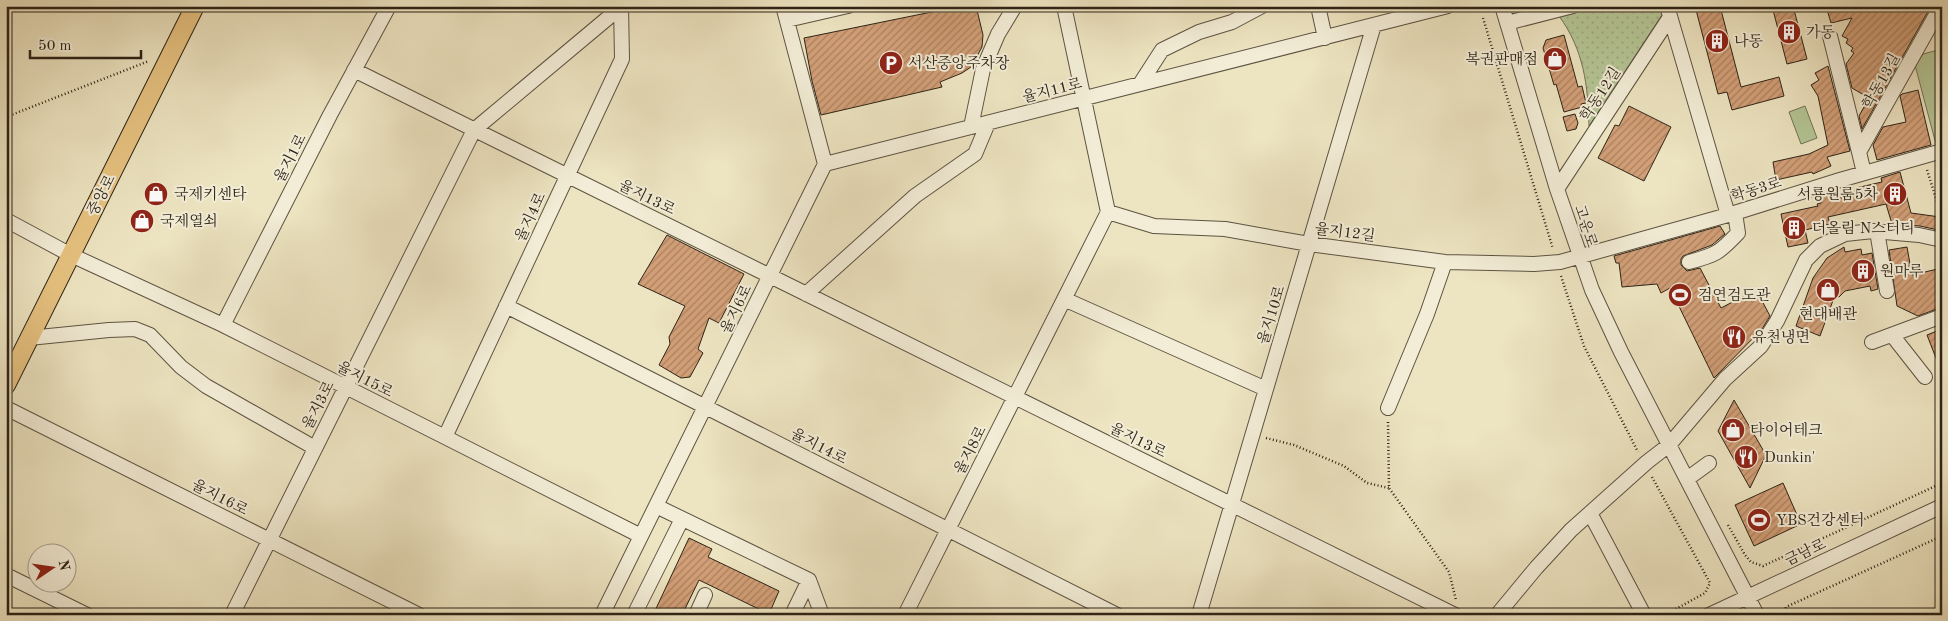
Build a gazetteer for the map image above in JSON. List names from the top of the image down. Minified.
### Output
{"streets":{"main road":["중앙로"],"street":["학동13길","율지11로","학동12길","율지1로","학동3로","율지13로","율지4로","고운로","율지12길","율지6로","율지10로","율지15로","율지3로","율지14로","율지8로","율지16로","금남로"]},"crossings":[["율지11로","율지6로"],["율지11로","율지10로"],["학동12길","고운로"],["율지1로","율지13로"],["율지1로","율지15로"],["학동3로","고운로"],["학동3로","율지12길"],["중앙로","율지15로"],["율지13로","율지4로"],["율지13로","율지6로"],["율지13로","율지10로"],["율지13로","율지3로"],["율지13로","율지8로"],["율지4로","율지15로"],["율지4로","율지14로"],["고운로","율지12길"],["고운로","금남로"],["율지12길","율지10로"],["율지12길","율지8로"],["율지6로","율지15로"],["율지6로","율지14로"],["율지15로","율지3로"],["율지3로","율지16로"],["율지14로","율지8로"]],"places":{"building":["가동","나동","서룡원룸5차","더올림 N스터디","원마루"],"shop":["복권판매점","국제키센타","국제열쇠","현대배관","타이어테크"],"parking":["서산중앙주차장"],"sports":["검연검도관","YBS건강센터"],"restaurant":["유천냉면","Dunkin'"]},"scale_bar":"50 m","north":"right"}
